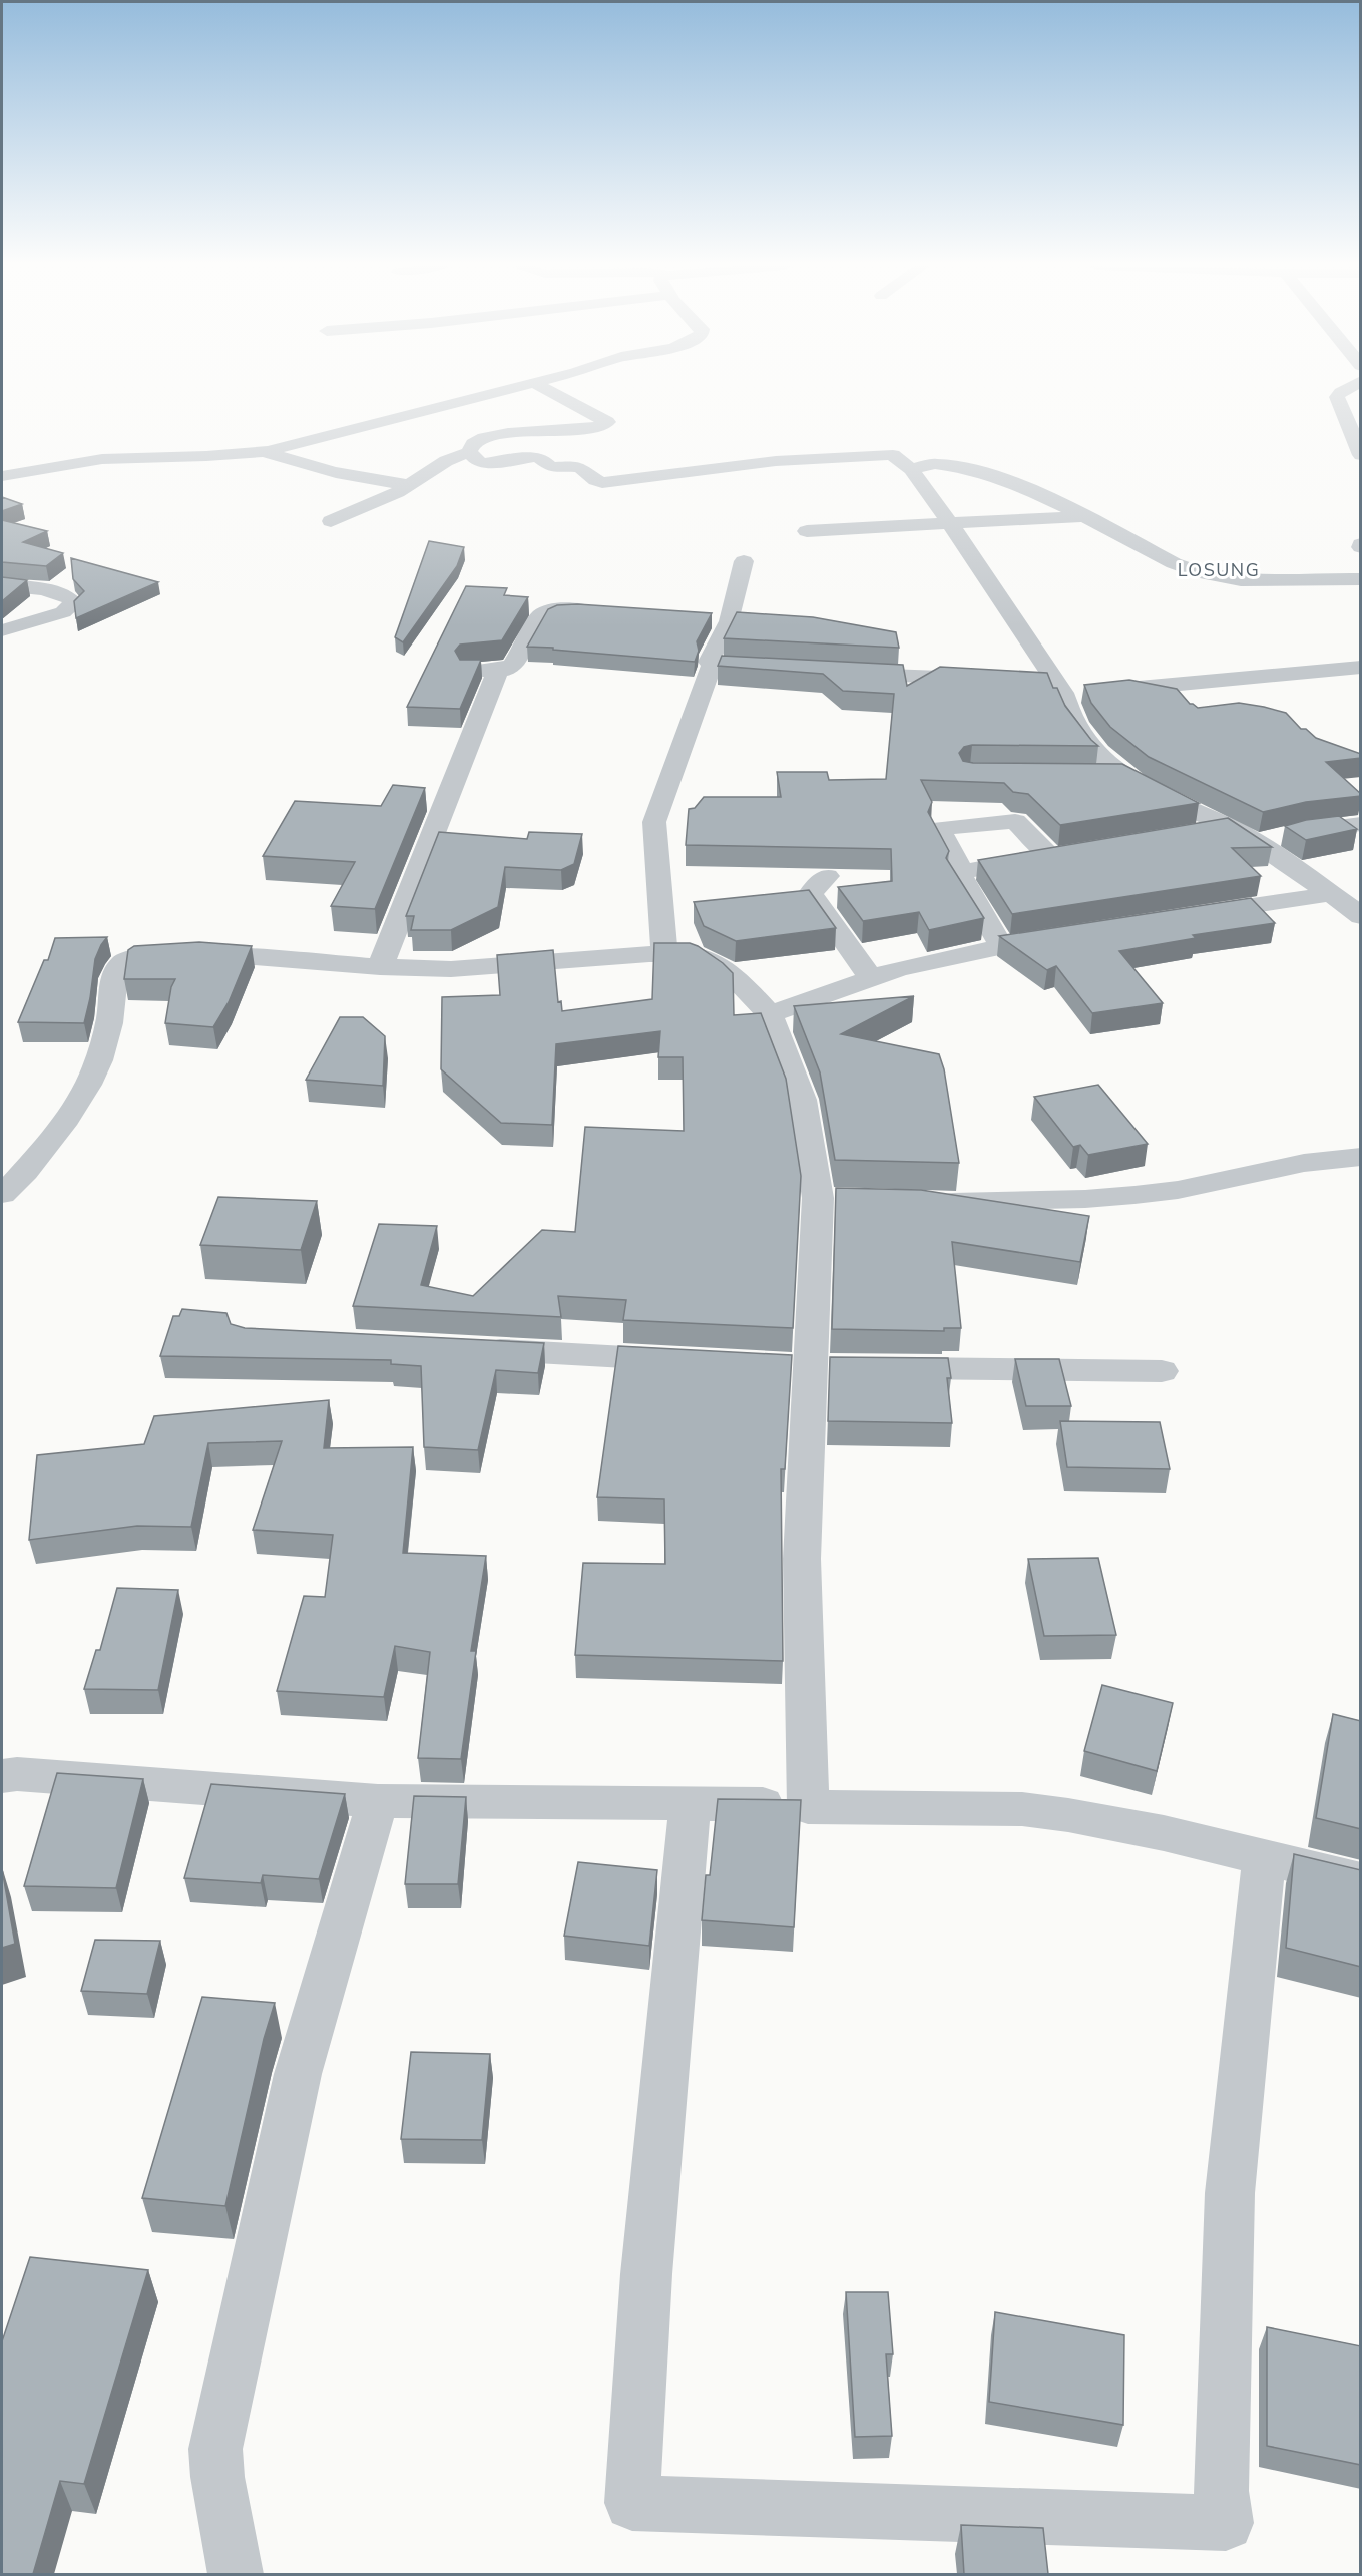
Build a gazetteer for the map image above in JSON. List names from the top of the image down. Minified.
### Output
{"districts":["LOSUNG"]}
